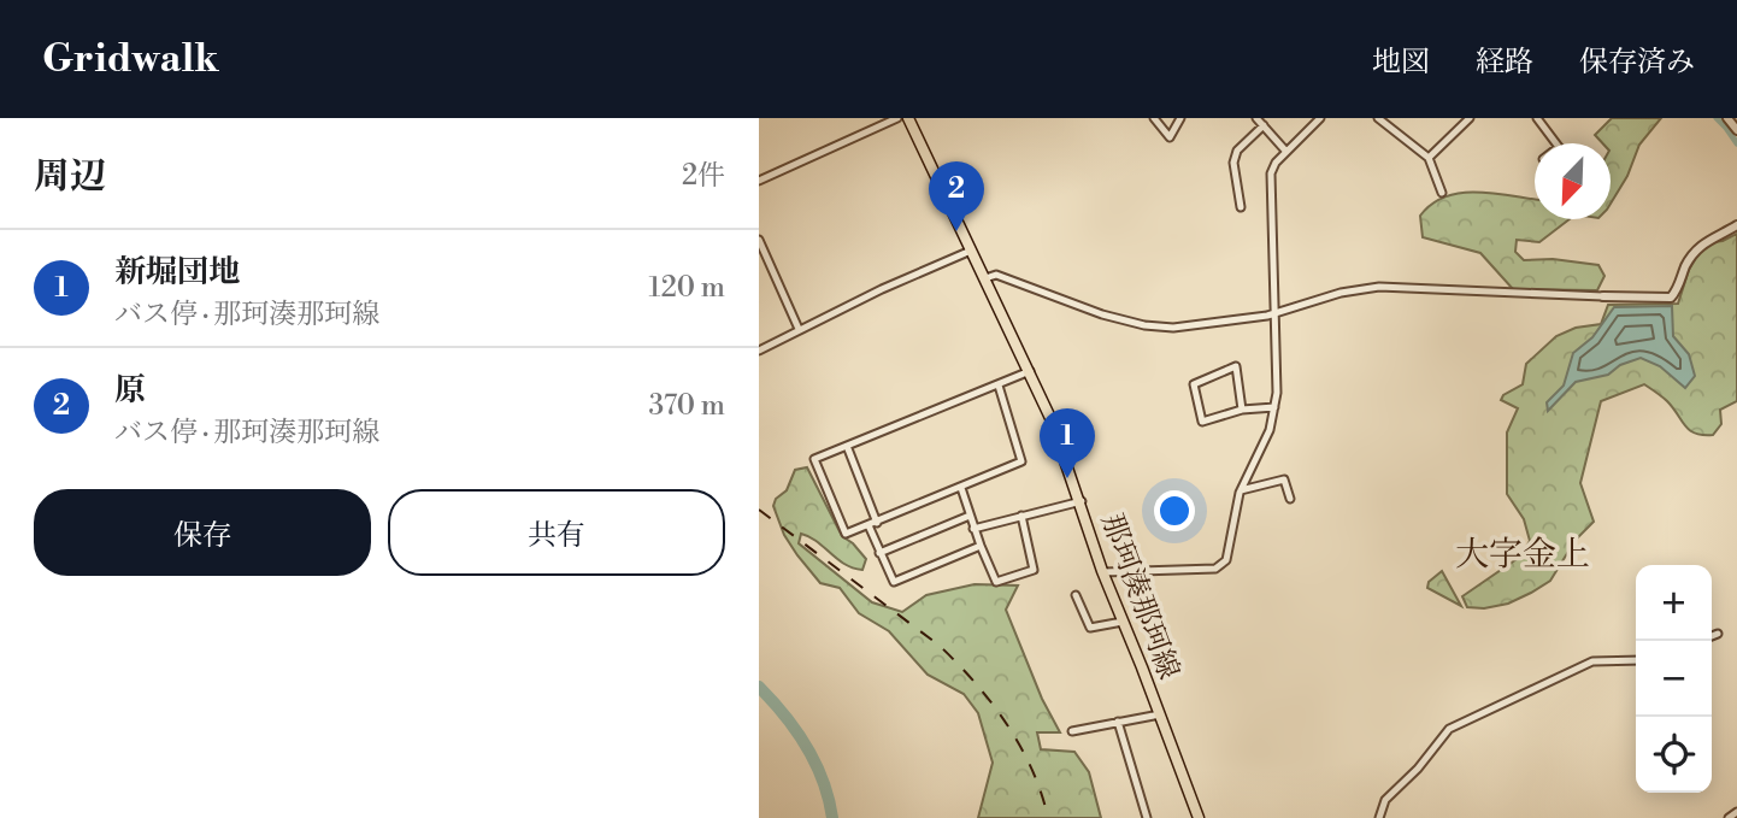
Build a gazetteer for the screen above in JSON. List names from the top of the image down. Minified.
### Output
{"streets":{"main road":["那珂湊那珂線"]},"districts":["大字金上"],"north":"bottom left","page":{"header":"Gridwalk","nav":["地図","経路","保存済み"],"heading":["周辺","2件"],"pins":["2","1"],"list":[{"mark":"1","name":"新堀団地","note":"バス停 · 那珂湊那珂線","value":"120 m"},{"mark":"2","name":"原","note":"バス停 · 那珂湊那珂線","value":"370 m"}],"buttons":["保存","共有"],"map_buttons":["+","−"]}}
